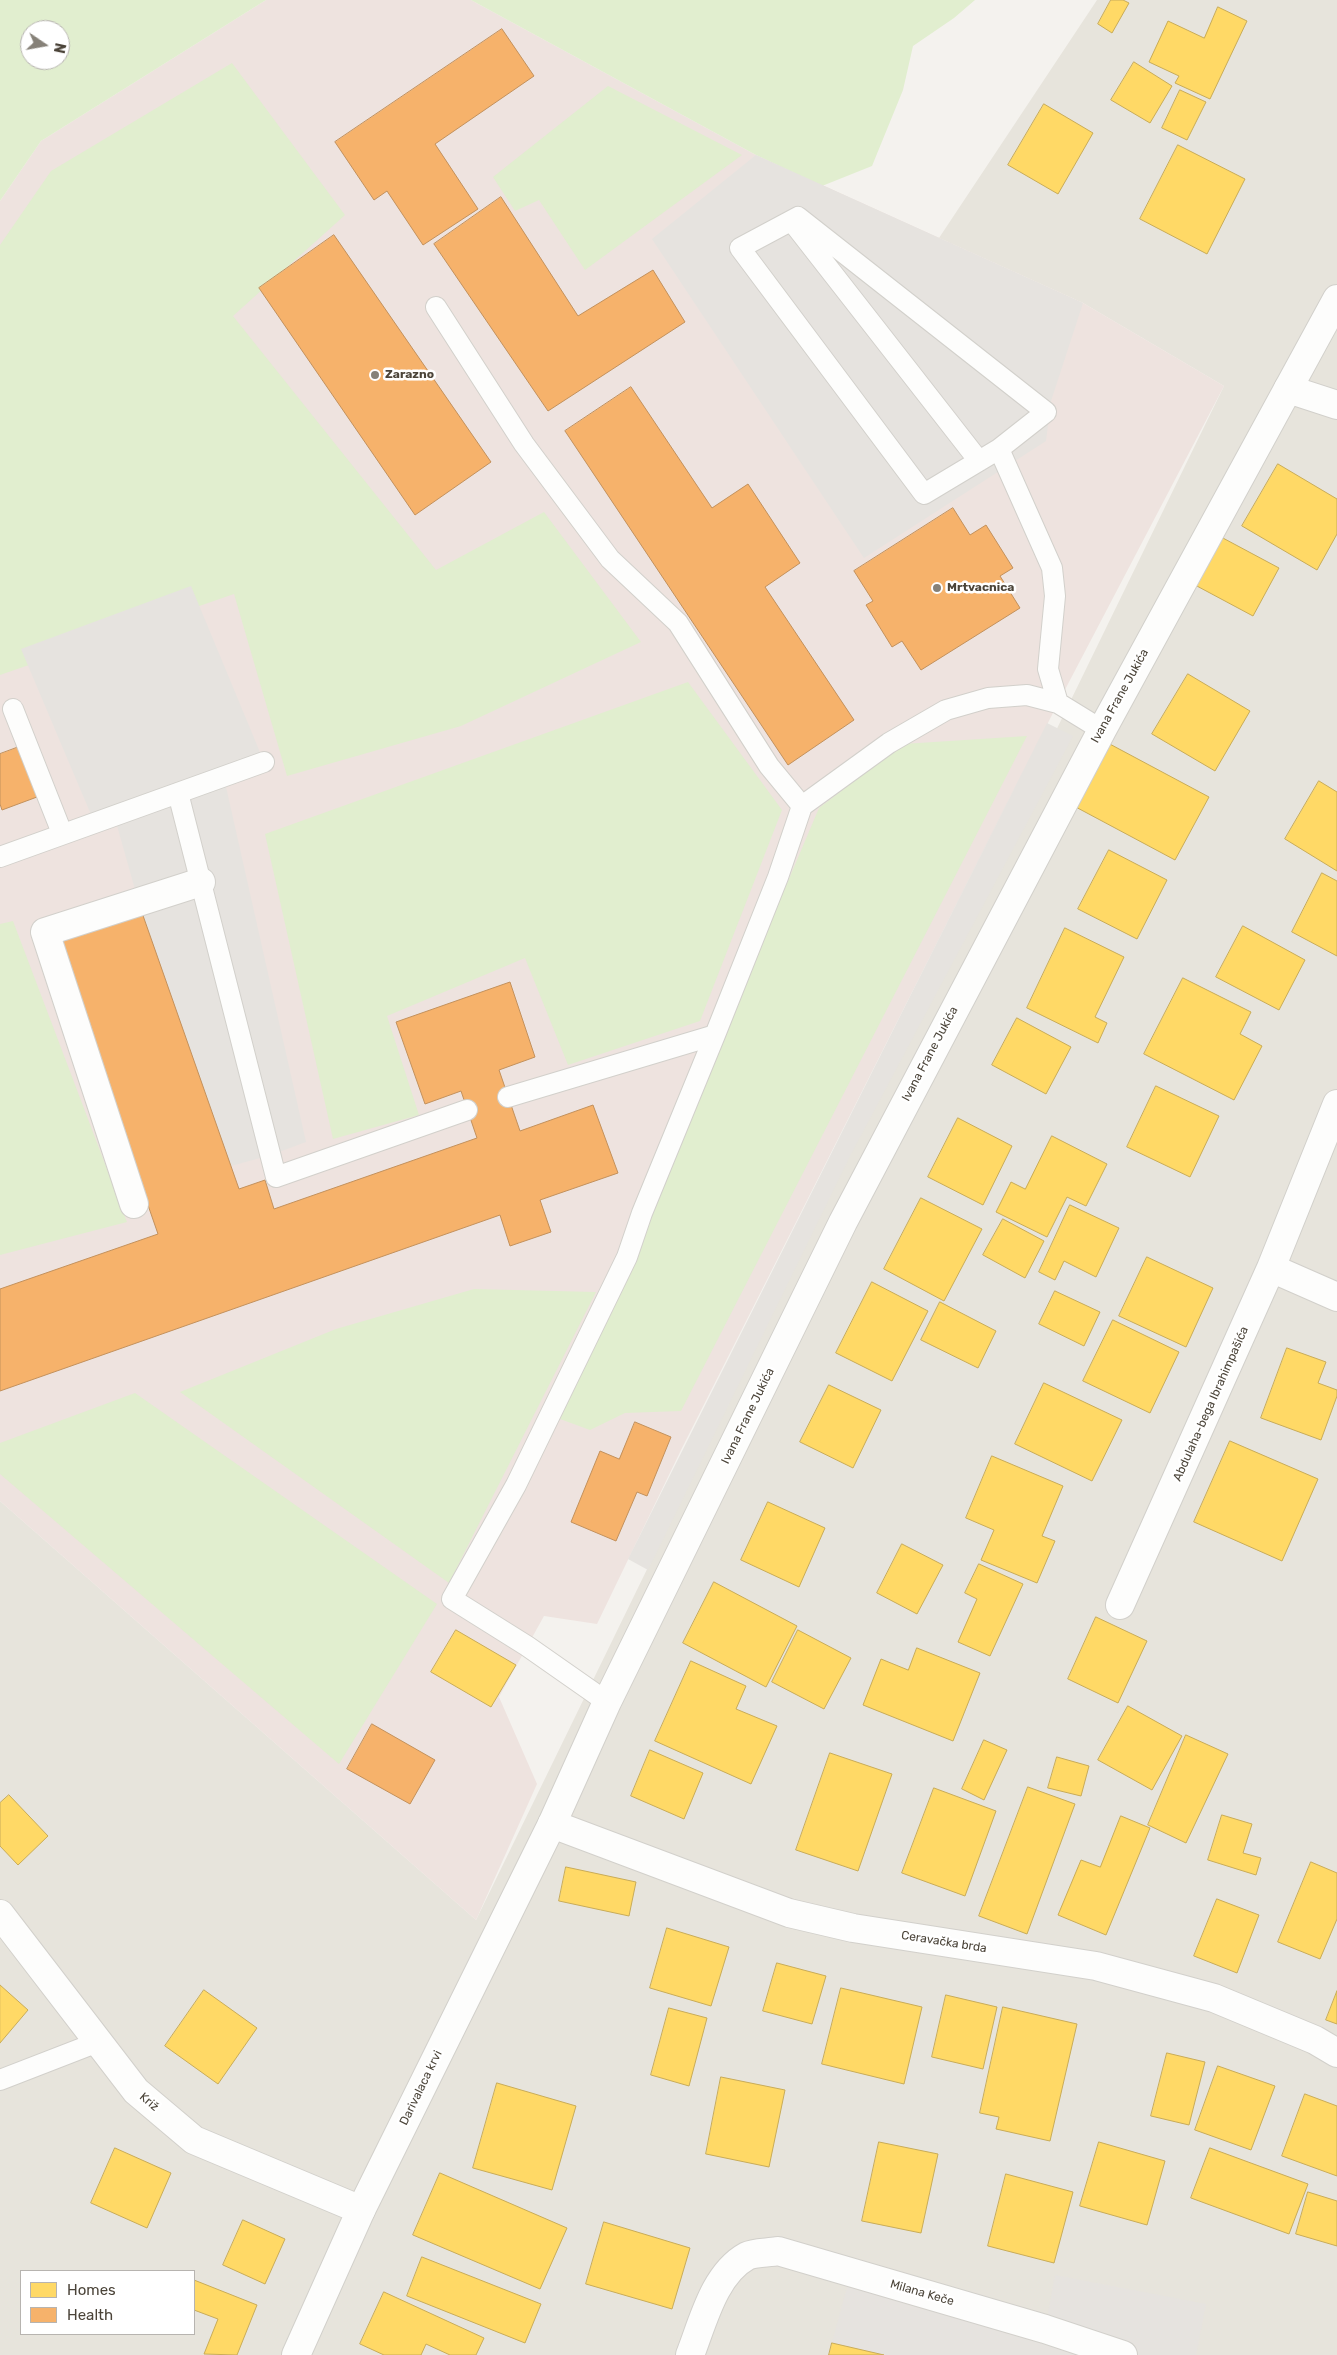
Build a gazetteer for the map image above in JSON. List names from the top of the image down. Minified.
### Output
{"streets":{"street":["Ivana Frane Jukića","Abdulaha-bega Ibrahimpašića","Ceravačka brda","Darivalaca krvi","Križ","Milana Keče"]},"crossings":[["Ivana Frane Jukića","Ceravačka brda"],["Ivana Frane Jukića","Darivalaca krvi"],["Ceravačka brda","Darivalaca krvi"],["Darivalaca krvi","Križ"]],"places":["Zarazno","Mrtvacnica"],"legend":["Homes","Health"],"north":"right"}
